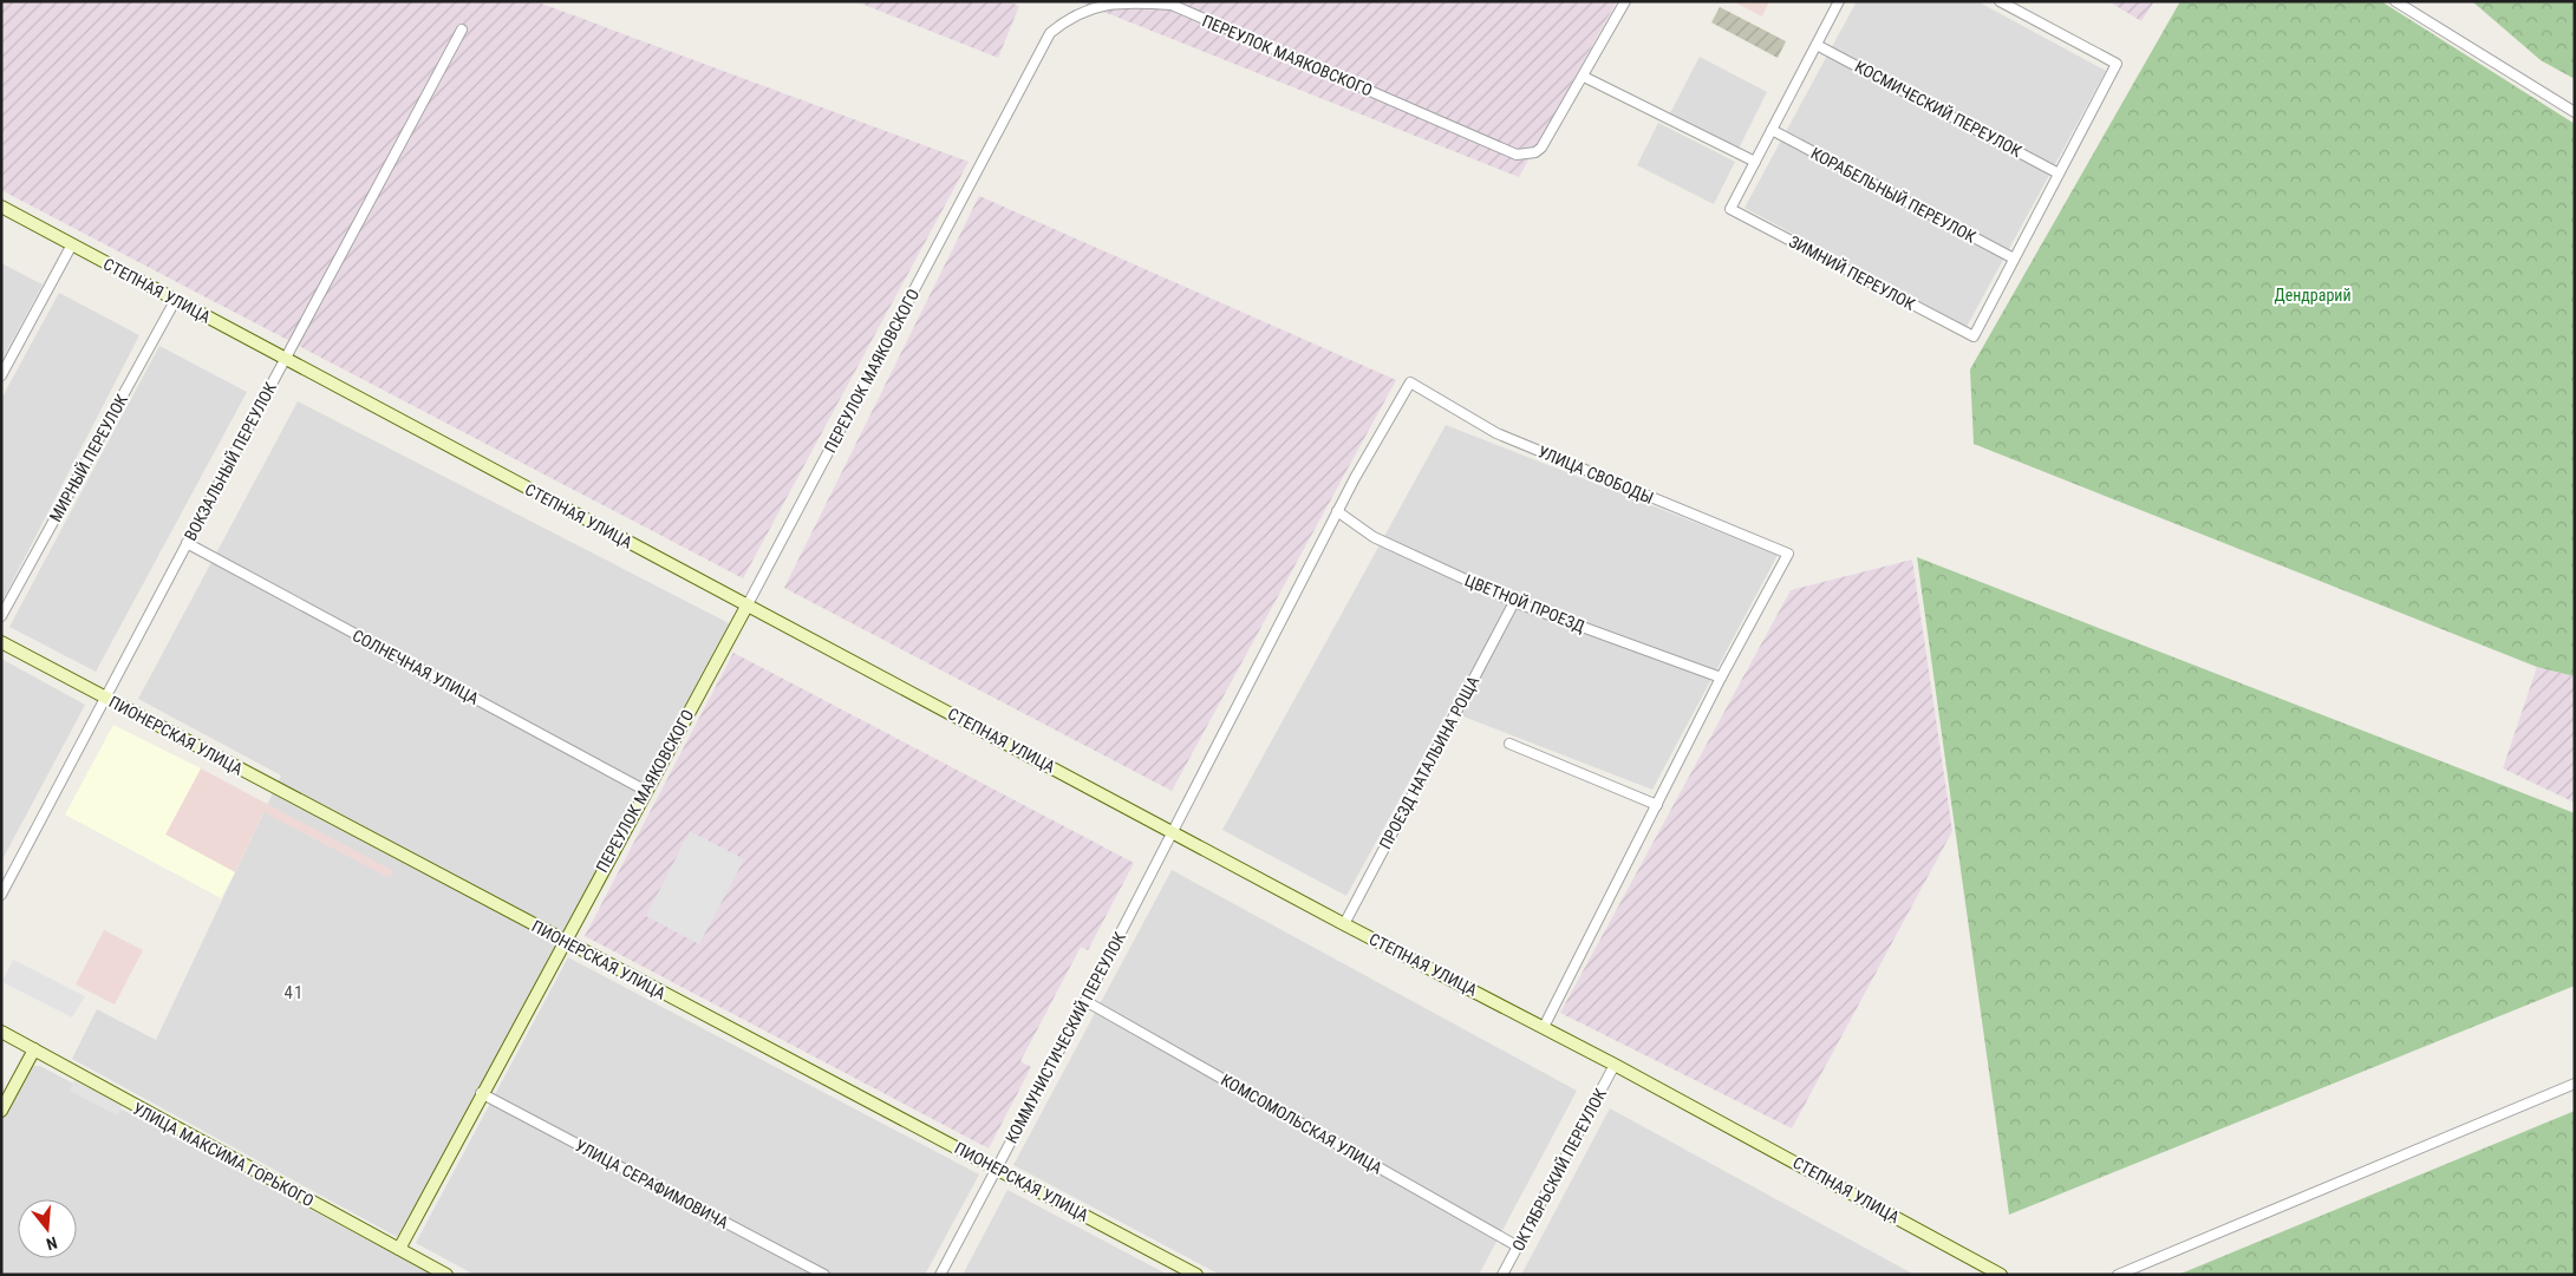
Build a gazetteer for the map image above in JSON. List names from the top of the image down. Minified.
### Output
{"streets":{"street":["ПЕРЕУЛОК МАЯКОВСКОГО","КОСМИЧЕСКИЙ ПЕРЕУЛОК","КОРАБЕЛЬНЫЙ ПЕРЕУЛОК","ЗИМНИЙ ПЕРЕУЛОК","СТЕПНАЯ УЛИЦА","МИРНЫЙ ПЕРЕУЛОК","ВОКЗАЛЬНЫЙ ПЕРЕУЛОК","УЛИЦА СВОБОДЫ","ЦВЕТНОЙ ПРОЕЗД","СОЛНЕЧНАЯ УЛИЦА","ПИОНЕРСКАЯ УЛИЦА","ПРОЕЗД НАТАЛЬИНА РОЩА","КОММУНИСТИЧЕСКИЙ ПЕРЕУЛОК","КОМСОМОЛЬСКАЯ УЛИЦА","УЛИЦА МАКСИМА ГОРЬКОГО","ОКТЯБРЬСКИЙ ПЕРЕУЛОК","УЛИЦА СЕРАФИМОВИЧА"]},"crossings":[["ПЕРЕУЛОК МАЯКОВСКОГО","СТЕПНАЯ УЛИЦА"],["ПЕРЕУЛОК МАЯКОВСКОГО","СОЛНЕЧНАЯ УЛИЦА"],["ПЕРЕУЛОК МАЯКОВСКОГО","ПИОНЕРСКАЯ УЛИЦА"],["ПЕРЕУЛОК МАЯКОВСКОГО","УЛИЦА МАКСИМА ГОРЬКОГО"],["ПЕРЕУЛОК МАЯКОВСКОГО","УЛИЦА СЕРАФИМОВИЧА"],["КОРАБЕЛЬНЫЙ ПЕРЕУЛОК","ЗИМНИЙ ПЕРЕУЛОК"],["СТЕПНАЯ УЛИЦА","МИРНЫЙ ПЕРЕУЛОК"],["СТЕПНАЯ УЛИЦА","ВОКЗАЛЬНЫЙ ПЕРЕУЛОК"],["СТЕПНАЯ УЛИЦА","ПРОЕЗД НАТАЛЬИНА РОЩА"],["СТЕПНАЯ УЛИЦА","КОММУНИСТИЧЕСКИЙ ПЕРЕУЛОК"],["СТЕПНАЯ УЛИЦА","ОКТЯБРЬСКИЙ ПЕРЕУЛОК"],["ВОКЗАЛЬНЫЙ ПЕРЕУЛОК","СОЛНЕЧНАЯ УЛИЦА"],["ВОКЗАЛЬНЫЙ ПЕРЕУЛОК","ПИОНЕРСКАЯ УЛИЦА"],["УЛИЦА СВОБОДЫ","ЦВЕТНОЙ ПРОЕЗД"],["УЛИЦА СВОБОДЫ","КОММУНИСТИЧЕСКИЙ ПЕРЕУЛОК"],["ЦВЕТНОЙ ПРОЕЗД","ПРОЕЗД НАТАЛЬИНА РОЩА"],["ЦВЕТНОЙ ПРОЕЗД","КОММУНИСТИЧЕСКИЙ ПЕРЕУЛОК"],["ПИОНЕРСКАЯ УЛИЦА","КОММУНИСТИЧЕСКИЙ ПЕРЕУЛОК"],["КОММУНИСТИЧЕСКИЙ ПЕРЕУЛОК","КОМСОМОЛЬСКАЯ УЛИЦА"],["КОМСОМОЛЬСКАЯ УЛИЦА","ОКТЯБРЬСКИЙ ПЕРЕУЛОК"]],"districts":["41"],"parks":["Дендрарий"],"north":"bottom"}
